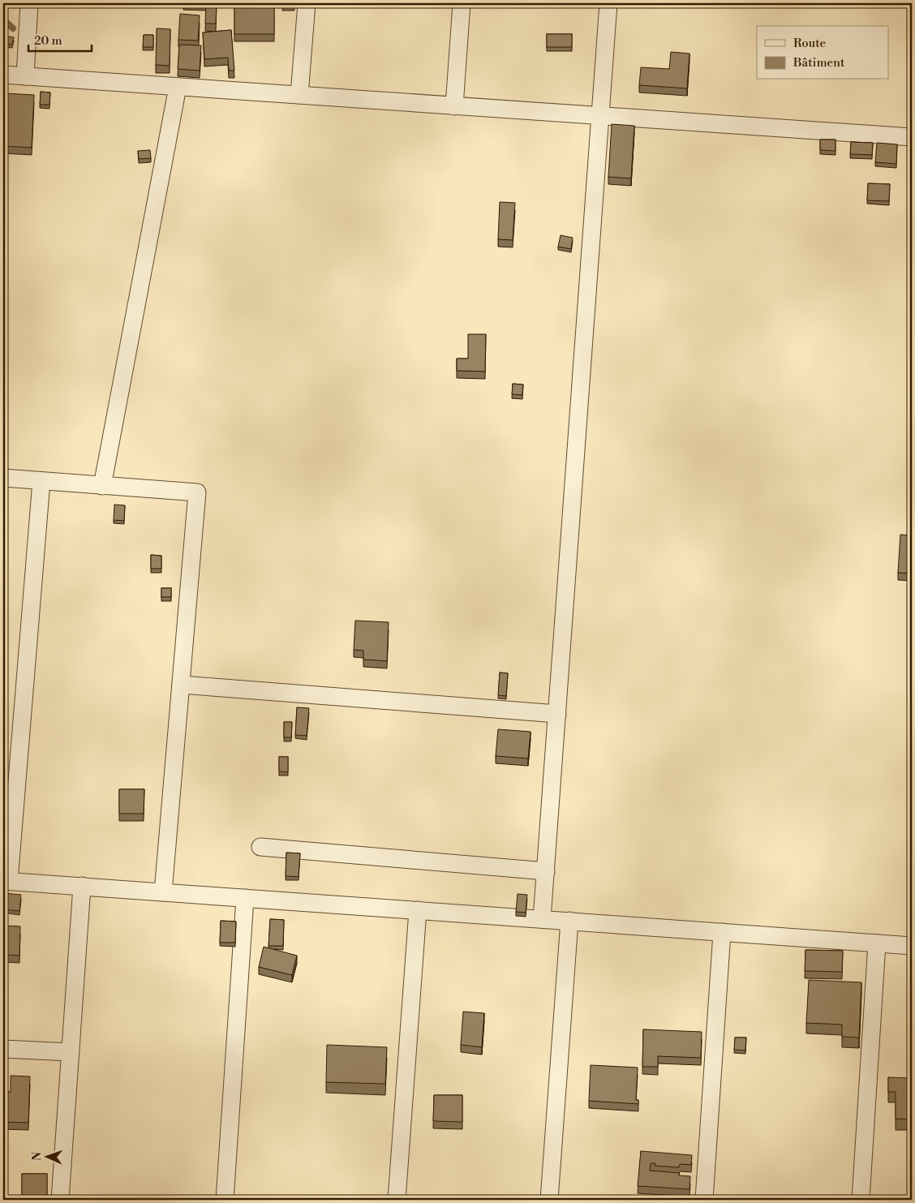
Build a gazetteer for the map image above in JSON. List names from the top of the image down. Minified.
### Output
{"legend":["Route","Bâtiment"],"scale_bar":"20 m","north":"left"}
